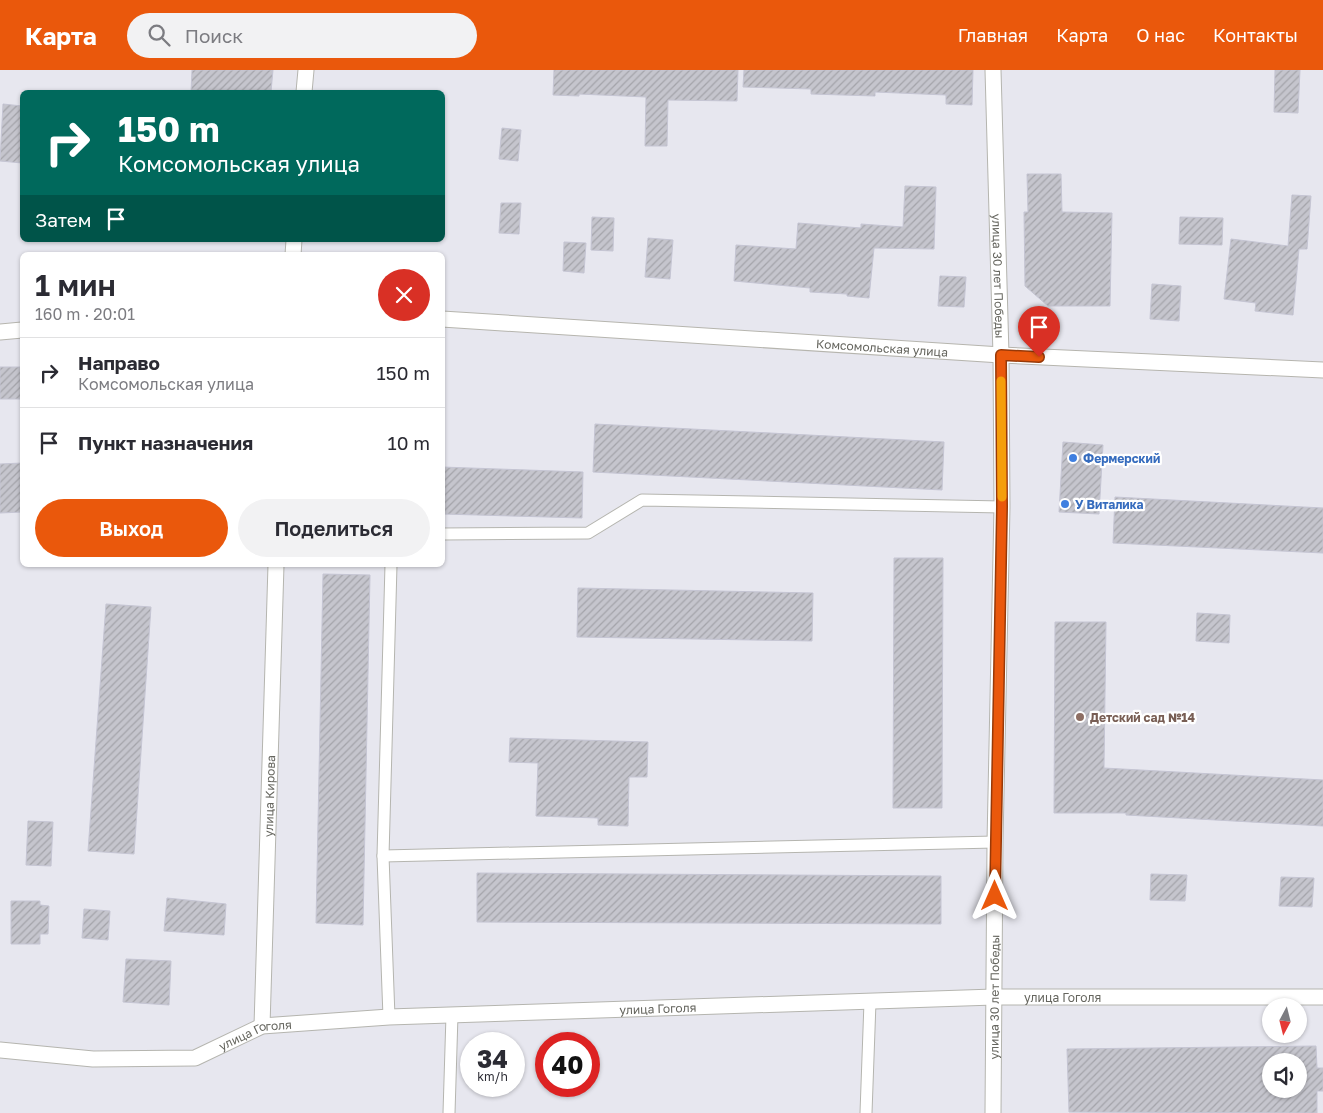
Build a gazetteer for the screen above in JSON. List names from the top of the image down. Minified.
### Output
{"streets":{"street":["улица 30 лет Победы","Комсомольская улица","улица Кирова","улица Гоголя"]},"crossings":[["улица 30 лет Победы","Комсомольская улица"],["улица 30 лет Победы","улица Гоголя"],["улица Кирова","улица Гоголя"]],"places":["Фермерский","У Виталика","Детский сад №14"],"north":"bottom","page":{"header":"Карта","search":"Поиск","nav":["Главная","Карта","О нас","Контакты"],"turn":["150 m","Комсомольская улица"],"then":"Затем","heading":["1 мин","160 m · 20:01"],"list":[{"name":"Направо","note":"Комсомольская улица","value":"150 m"},{"name":"Пункт назначения","value":"10 m"}],"buttons":["Выход","Поделиться"],"speed":"34 km/h","limit":"40"}}
